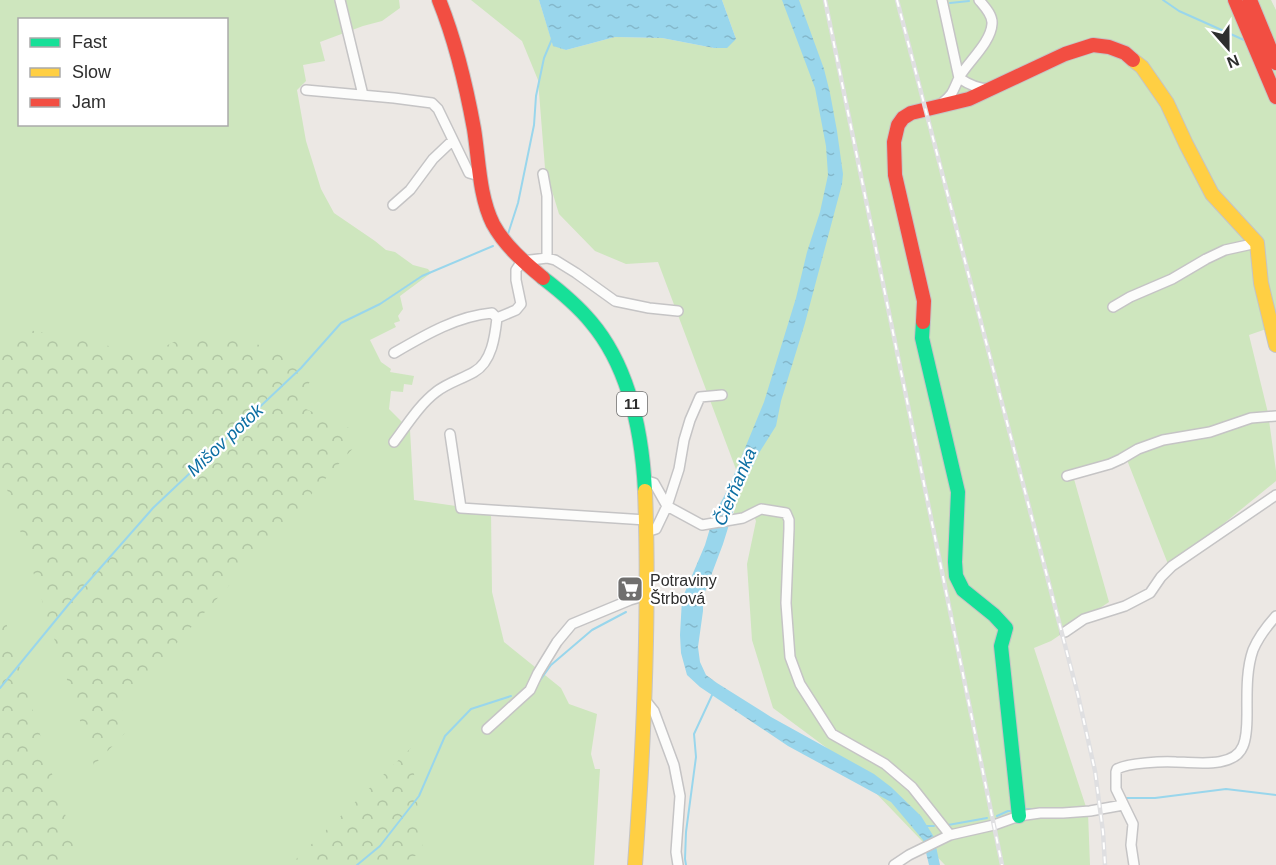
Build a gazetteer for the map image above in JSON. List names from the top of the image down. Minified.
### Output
{"streets":{"main road":["11"]},"water":["Mišov potok","Čierňanka"],"places":{"supermarket":["Potraviny Štrbová"]},"legend":["Fast","Slow","Jam"],"north":"bottom"}
